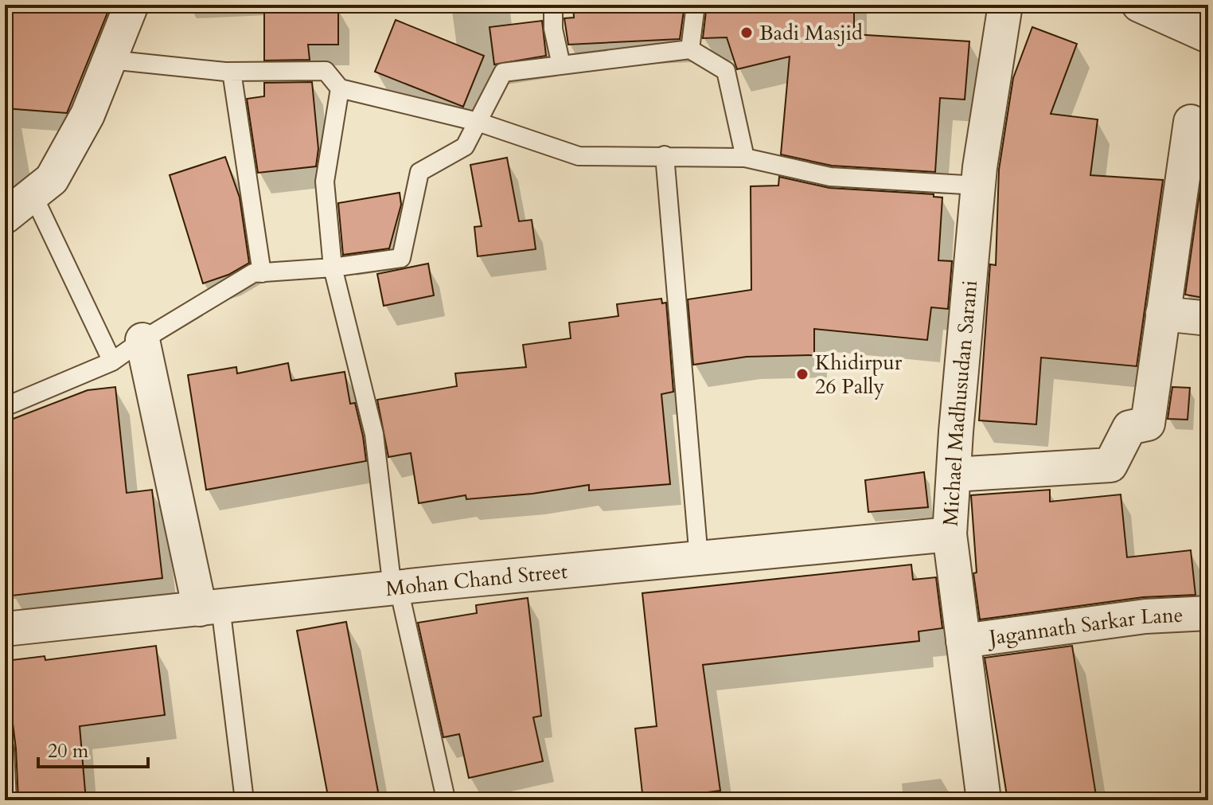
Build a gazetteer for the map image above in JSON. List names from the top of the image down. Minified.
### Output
{"streets":{"street":["Michael Madhusudan Sarani","Mohan Chand Street","Jagannath Sarkar Lane"]},"crossings":[["Michael Madhusudan Sarani","Mohan Chand Street"],["Michael Madhusudan Sarani","Jagannath Sarkar Lane"]],"places":["Badi Masjid","Khidirpur 26 Pally"],"scale_bar":"20 m"}
